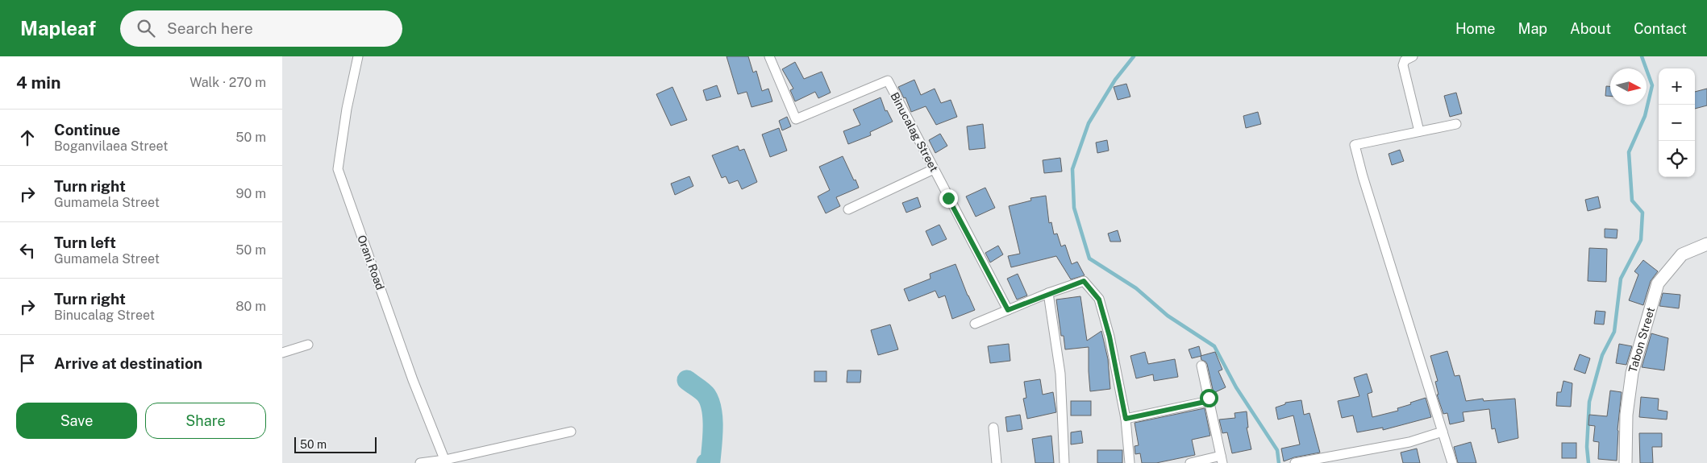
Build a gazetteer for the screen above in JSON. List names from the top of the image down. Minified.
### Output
{"streets":{"street":["Binucalag Street","Orani Road","Tabon Street"]},"scale_bar":"50 m","north":"right","page":{"header":"Mapleaf","search":"Search here","nav":["Home","Map","About","Contact"],"heading":["4 min","Walk · 270 m"],"map_buttons":["+","−"],"list":[["Continue","Boganvilaea Street","50 m"],["Turn right","Gumamela Street","90 m"],["Turn left","Gumamela Street","50 m"],["Turn right","Binucalag Street","80 m"],"Arrive at destination"],"buttons":["Save","Share"],"scale":"50 m"}}
